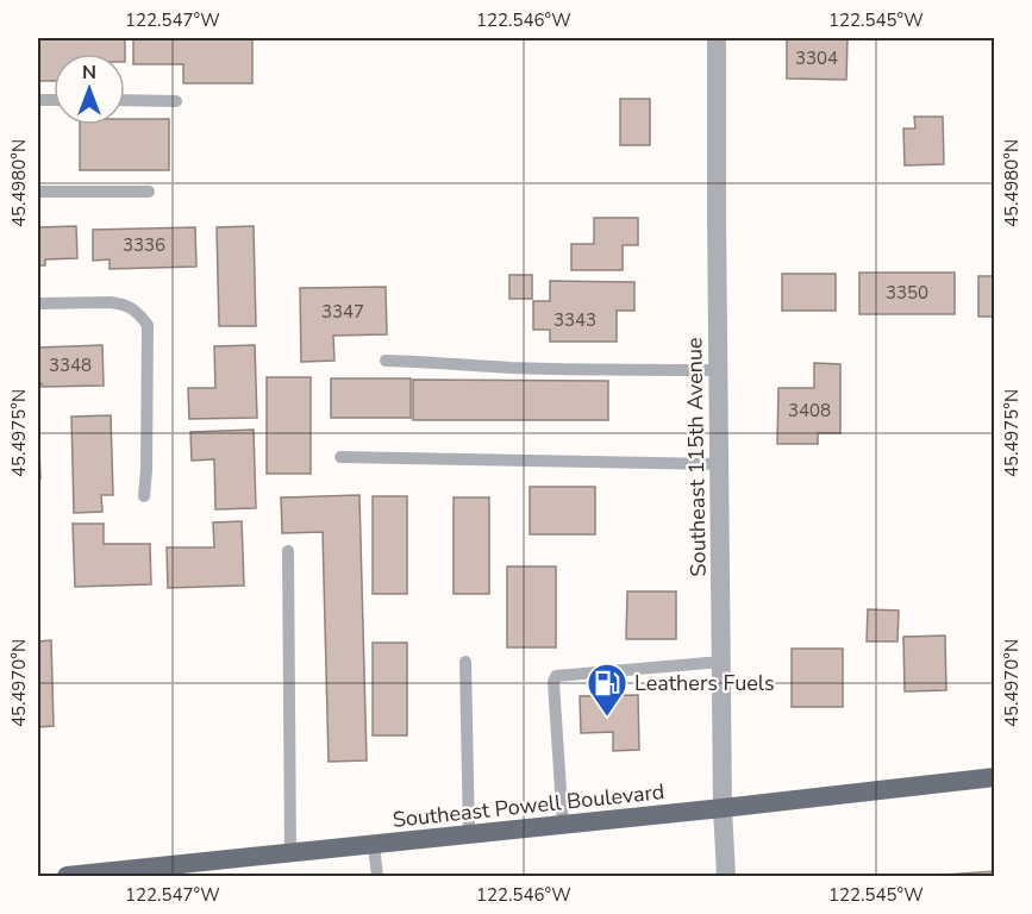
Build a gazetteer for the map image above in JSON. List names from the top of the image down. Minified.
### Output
{"streets":{"main road":["Southeast Powell Boulevard"],"street":["Southeast 115th Avenue"]},"crossings":[["Southeast 115th Avenue","Southeast Powell Boulevard"]],"places":{"fuel station":["Leathers Fuels"]},"house_numbers":["3304","3336","3350","3347","3343","3348","3408"],"north":"top","coordinates":["122.547°W","122.546°W","122.545°W","45.4980°N","45.4975°N","45.4970°N"]}
